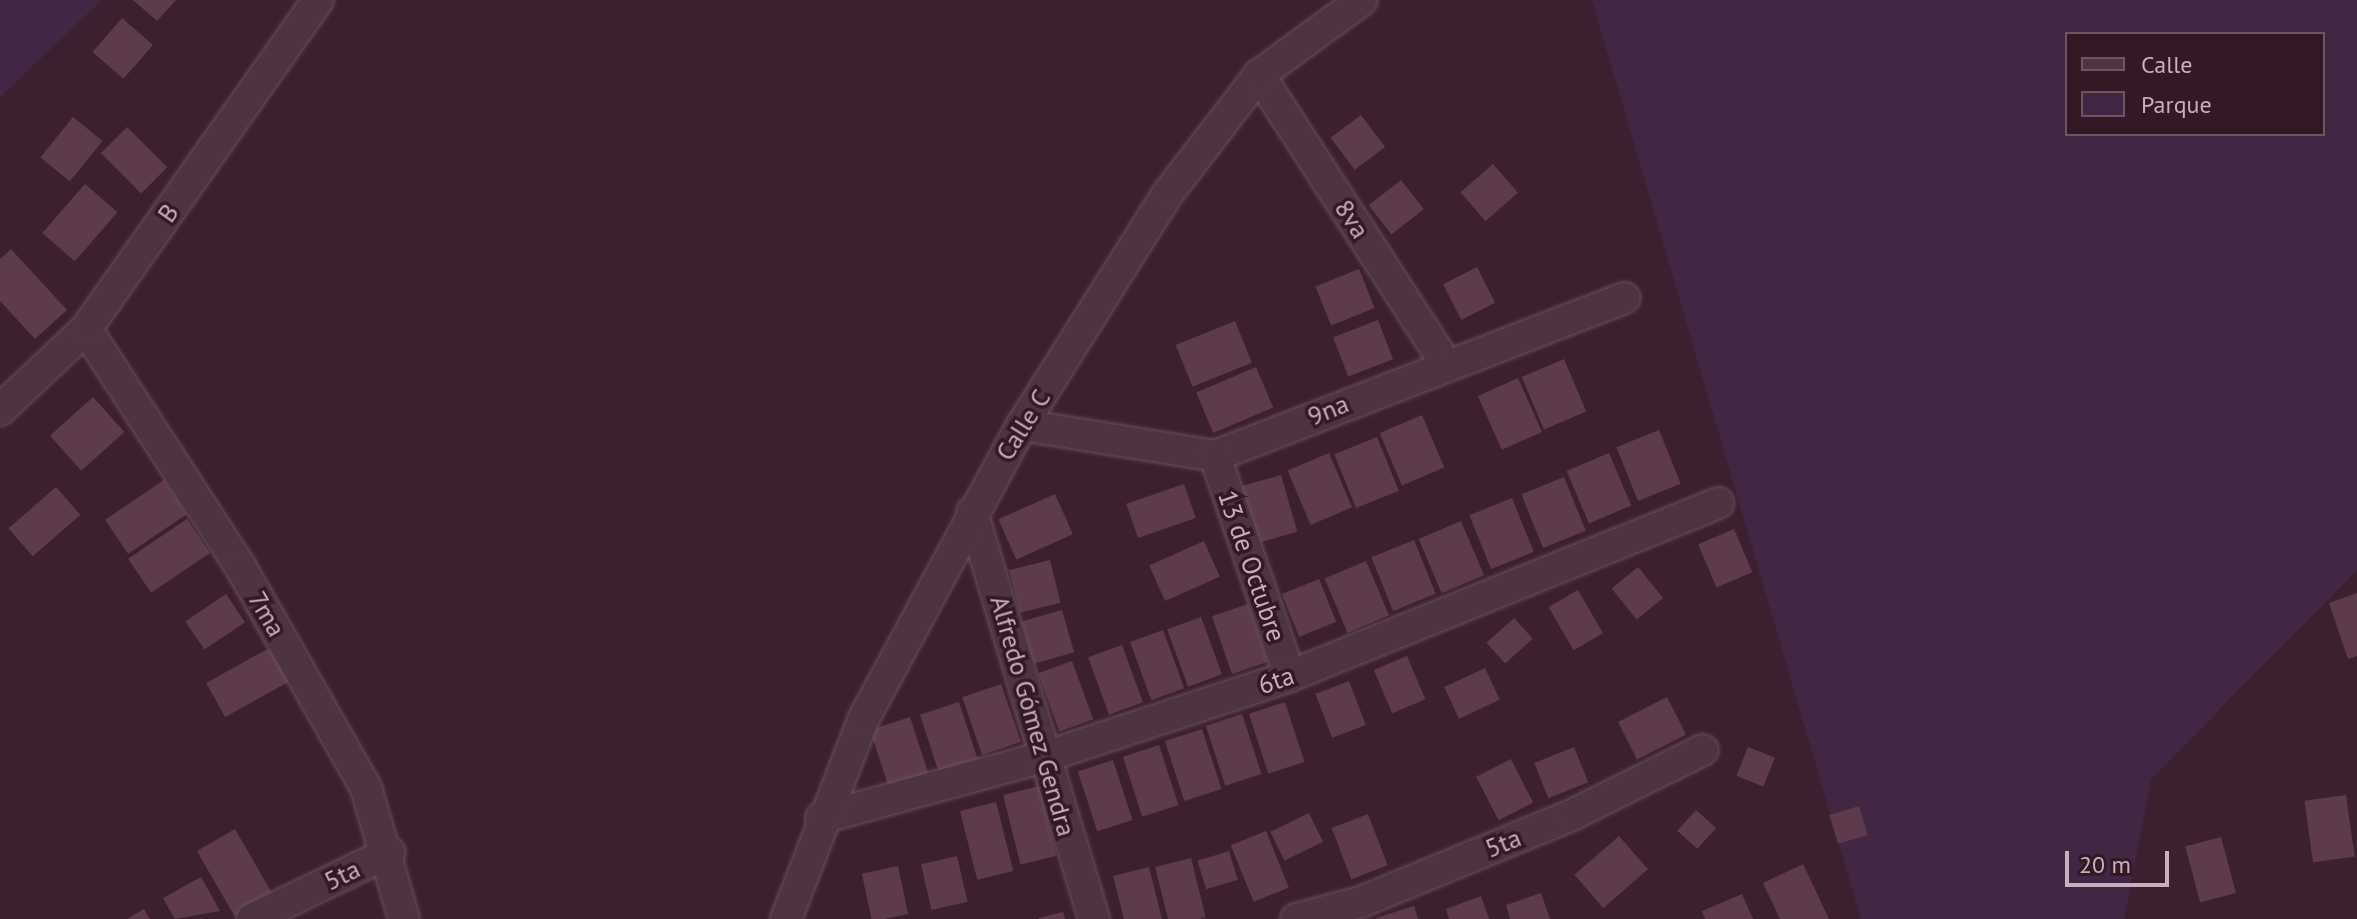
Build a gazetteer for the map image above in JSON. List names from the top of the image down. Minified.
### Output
{"streets":{"street":["B","8va","9na","Calle C","13 de Octubre","7ma","6ta","Alfredo Gómez Gendra","5ta"]},"crossings":[["B","7ma"],["8va","9na"],["8va","Calle C"],["9na","13 de Octubre"],["Calle C","6ta"],["Calle C","Alfredo Gómez Gendra"],["13 de Octubre","6ta"],["7ma","5ta"],["6ta","Alfredo Gómez Gendra"]],"legend":["Calle","Parque"],"scale_bar":"20 m"}
